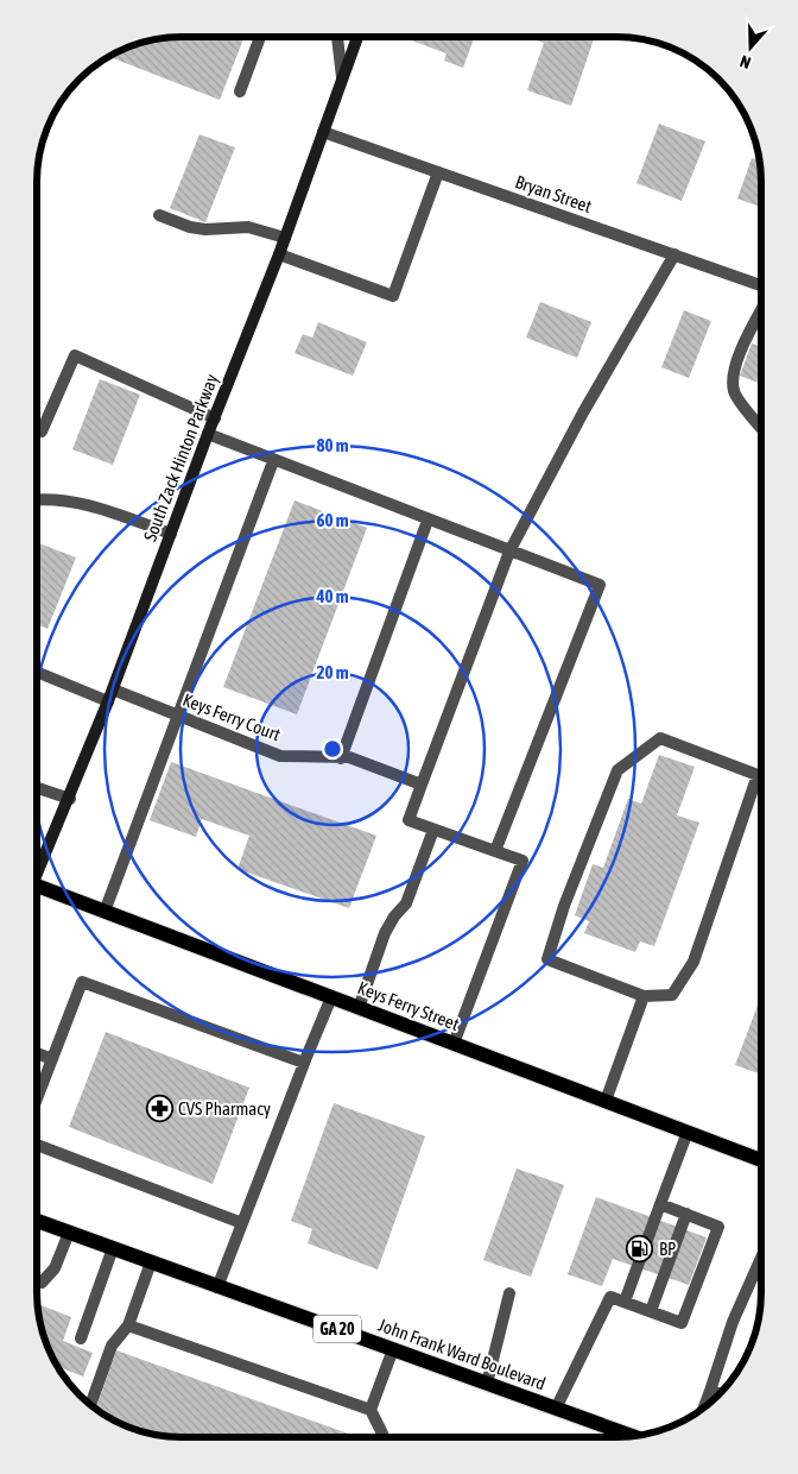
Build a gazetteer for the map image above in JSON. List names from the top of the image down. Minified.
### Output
{"streets":{"main road":["South Zack Hinton Parkway","Keys Ferry Street","GA 20","John Frank Ward Boulevard"],"street":["Bryan Street","Keys Ferry Court"]},"crossings":[["Bryan Street","South Zack Hinton Parkway"],["South Zack Hinton Parkway","Keys Ferry Court"]],"places":{"pharmacy":["CVS Pharmacy"],"fuel station":["BP"]},"north":"bottom","rings":["80 m","60 m","40 m","20 m"]}
